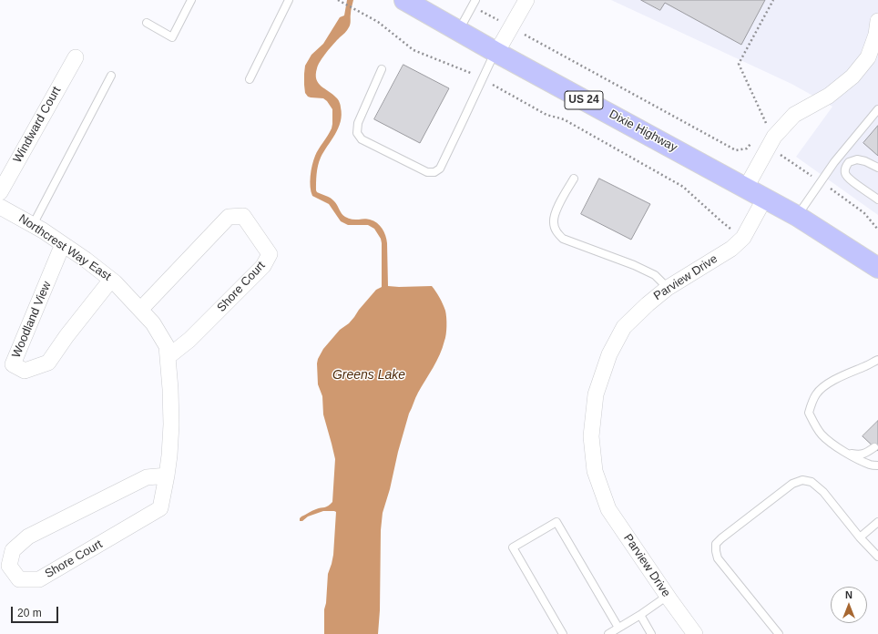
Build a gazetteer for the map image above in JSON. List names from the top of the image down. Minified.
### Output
{"streets":{"main road":["US 24","Dixie Highway"],"street":["Windward Court","Northcrest Way East","Parview Drive","Shore Court","Woodland View"]},"crossings":[["Dixie Highway","Parview Drive"],["Northcrest Way East","Shore Court"],["Northcrest Way East","Woodland View"]],"water":["Greens Lake"],"scale_bar":"20 m","north":"top"}
